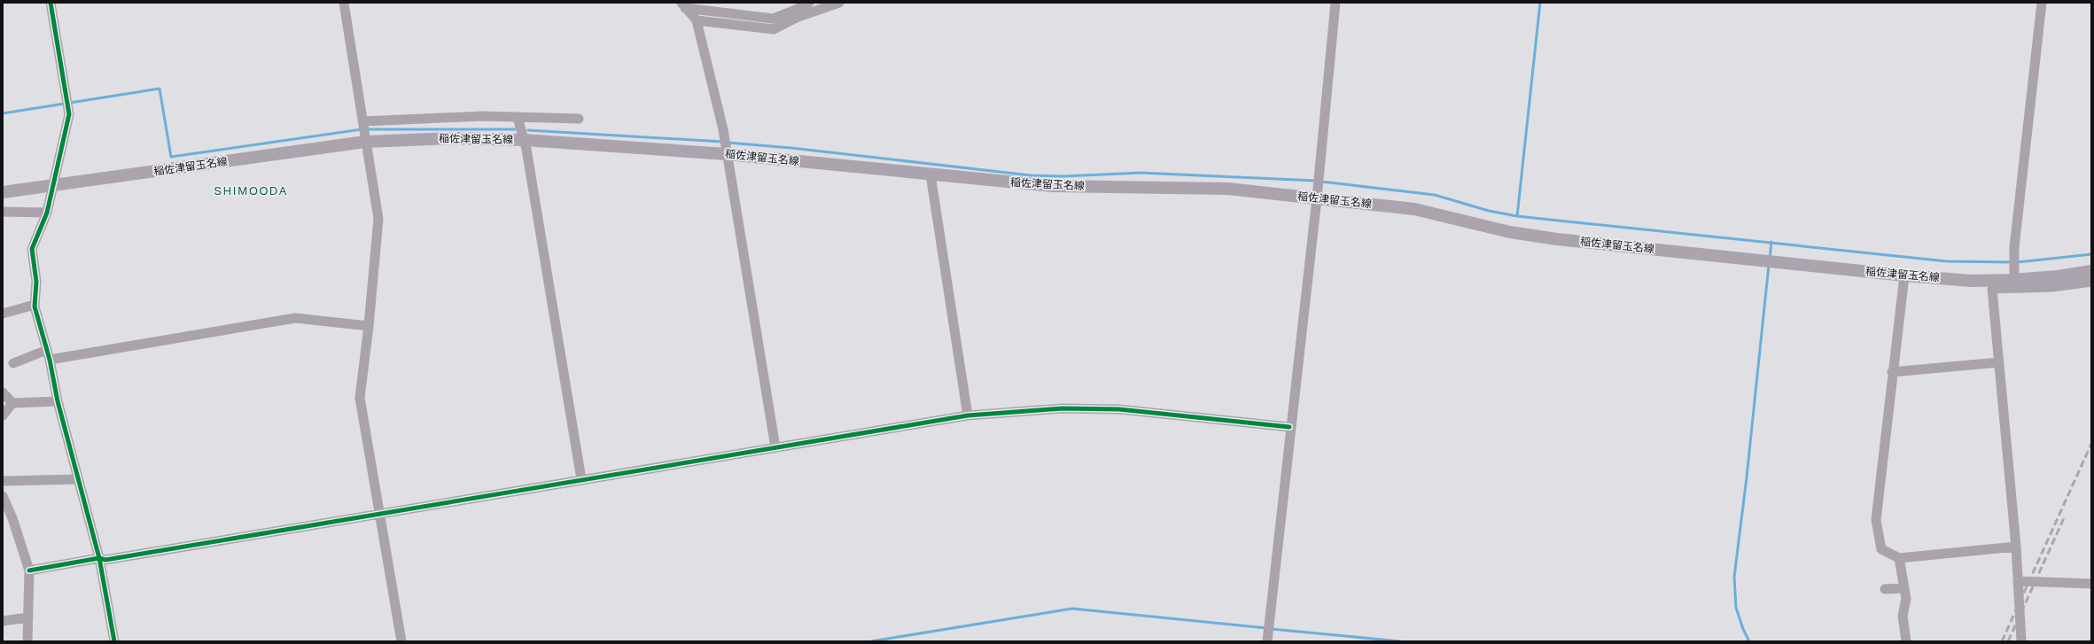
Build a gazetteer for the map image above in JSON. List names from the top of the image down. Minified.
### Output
{"streets":{"main road":["稲佐津留玉名線"]},"districts":["SHIMOODA"]}
